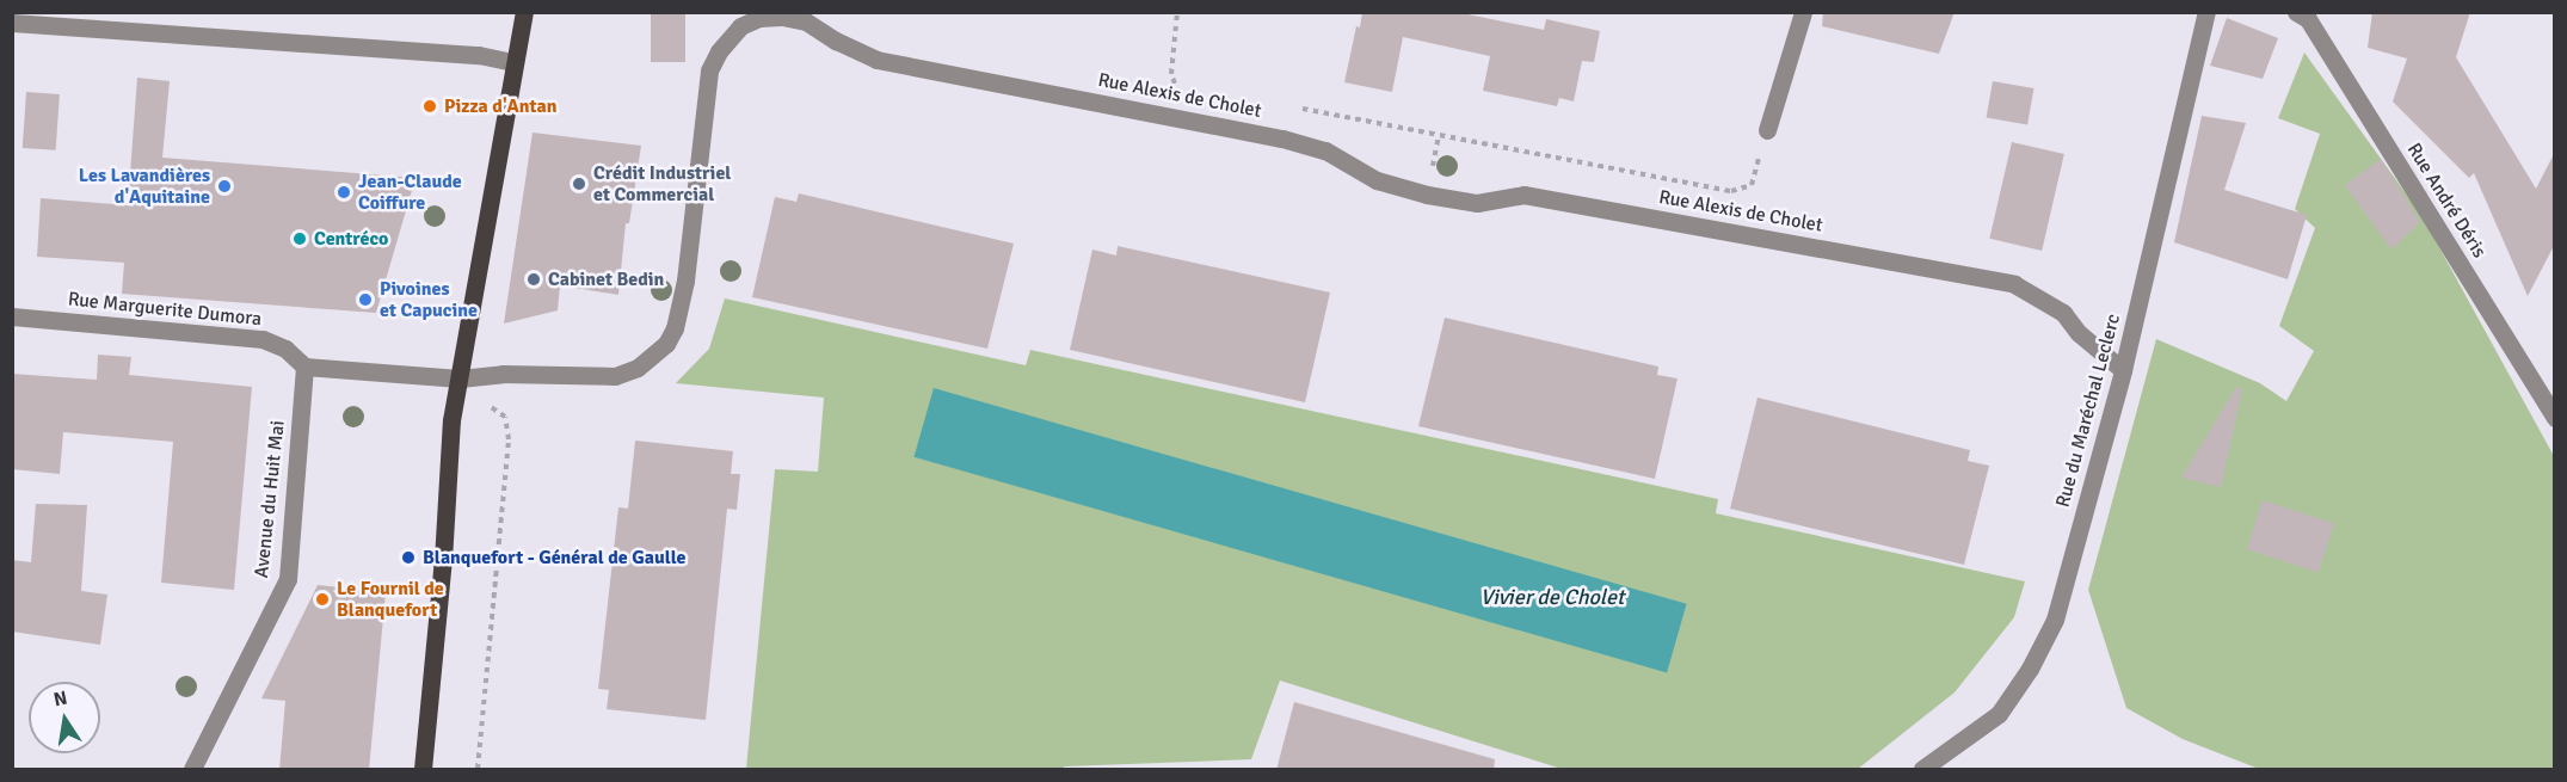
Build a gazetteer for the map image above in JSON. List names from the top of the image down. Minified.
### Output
{"streets":{"street":["Rue Alexis de Cholet","Rue André Déris","Rue Marguerite Dumora","Rue du Maréchal Leclerc","Avenue du Huit Mai"]},"crossings":[["Rue Alexis de Cholet","Rue du Maréchal Leclerc"],["Rue Marguerite Dumora","Avenue du Huit Mai"]],"water":["Vivier de Cholet"],"places":["Pizza d'Antan","Crédit Industriel et Commercial","Les Lavandières d'Aquitaine","Jean-Claude Coiffure","Centréco","Cabinet Bedin","Pivoines et Capucine","Blanquefort - Général de Gaulle","Le Fournil de Blanquefort"],"north":"top"}
